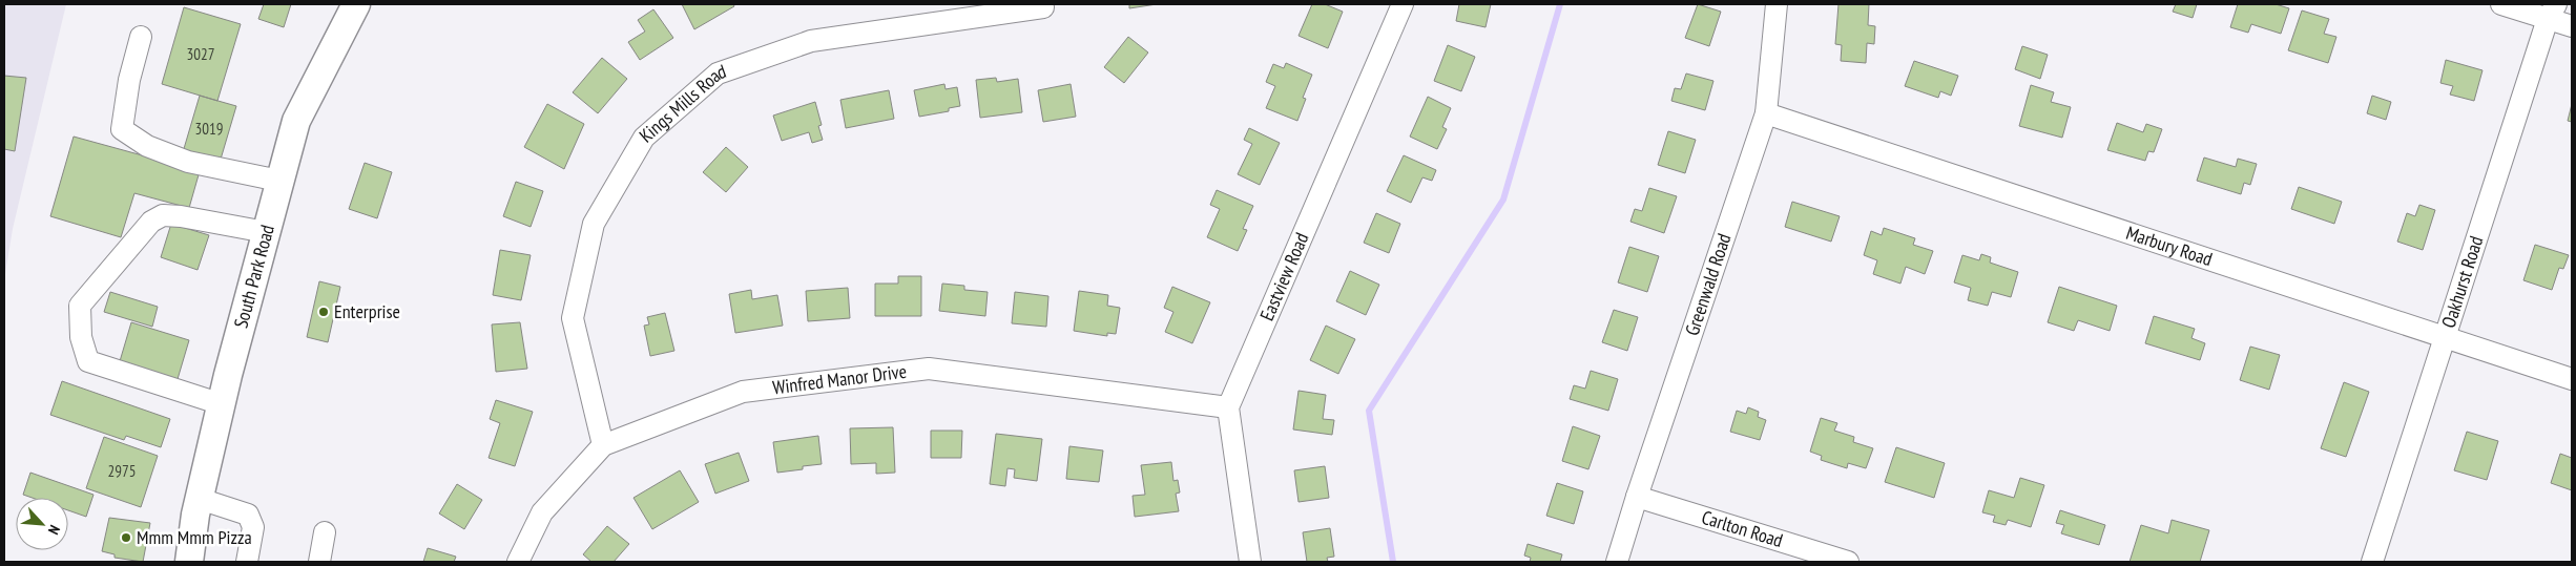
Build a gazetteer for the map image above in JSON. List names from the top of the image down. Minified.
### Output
{"streets":{"main road":["South Park Road"],"street":["Kings Mills Road","Marbury Road","Eastview Road","Oakhurst Road","Greenwald Road","Winfred Manor Drive","Carlton Road"]},"crossings":[["Kings Mills Road","Winfred Manor Drive"],["Marbury Road","Oakhurst Road"],["Marbury Road","Greenwald Road"],["Eastview Road","Winfred Manor Drive"],["Greenwald Road","Carlton Road"]],"places":["Enterprise","Mmm Mmm Pizza"],"house_numbers":["3027","3019","2975"],"north":"bottom right"}
